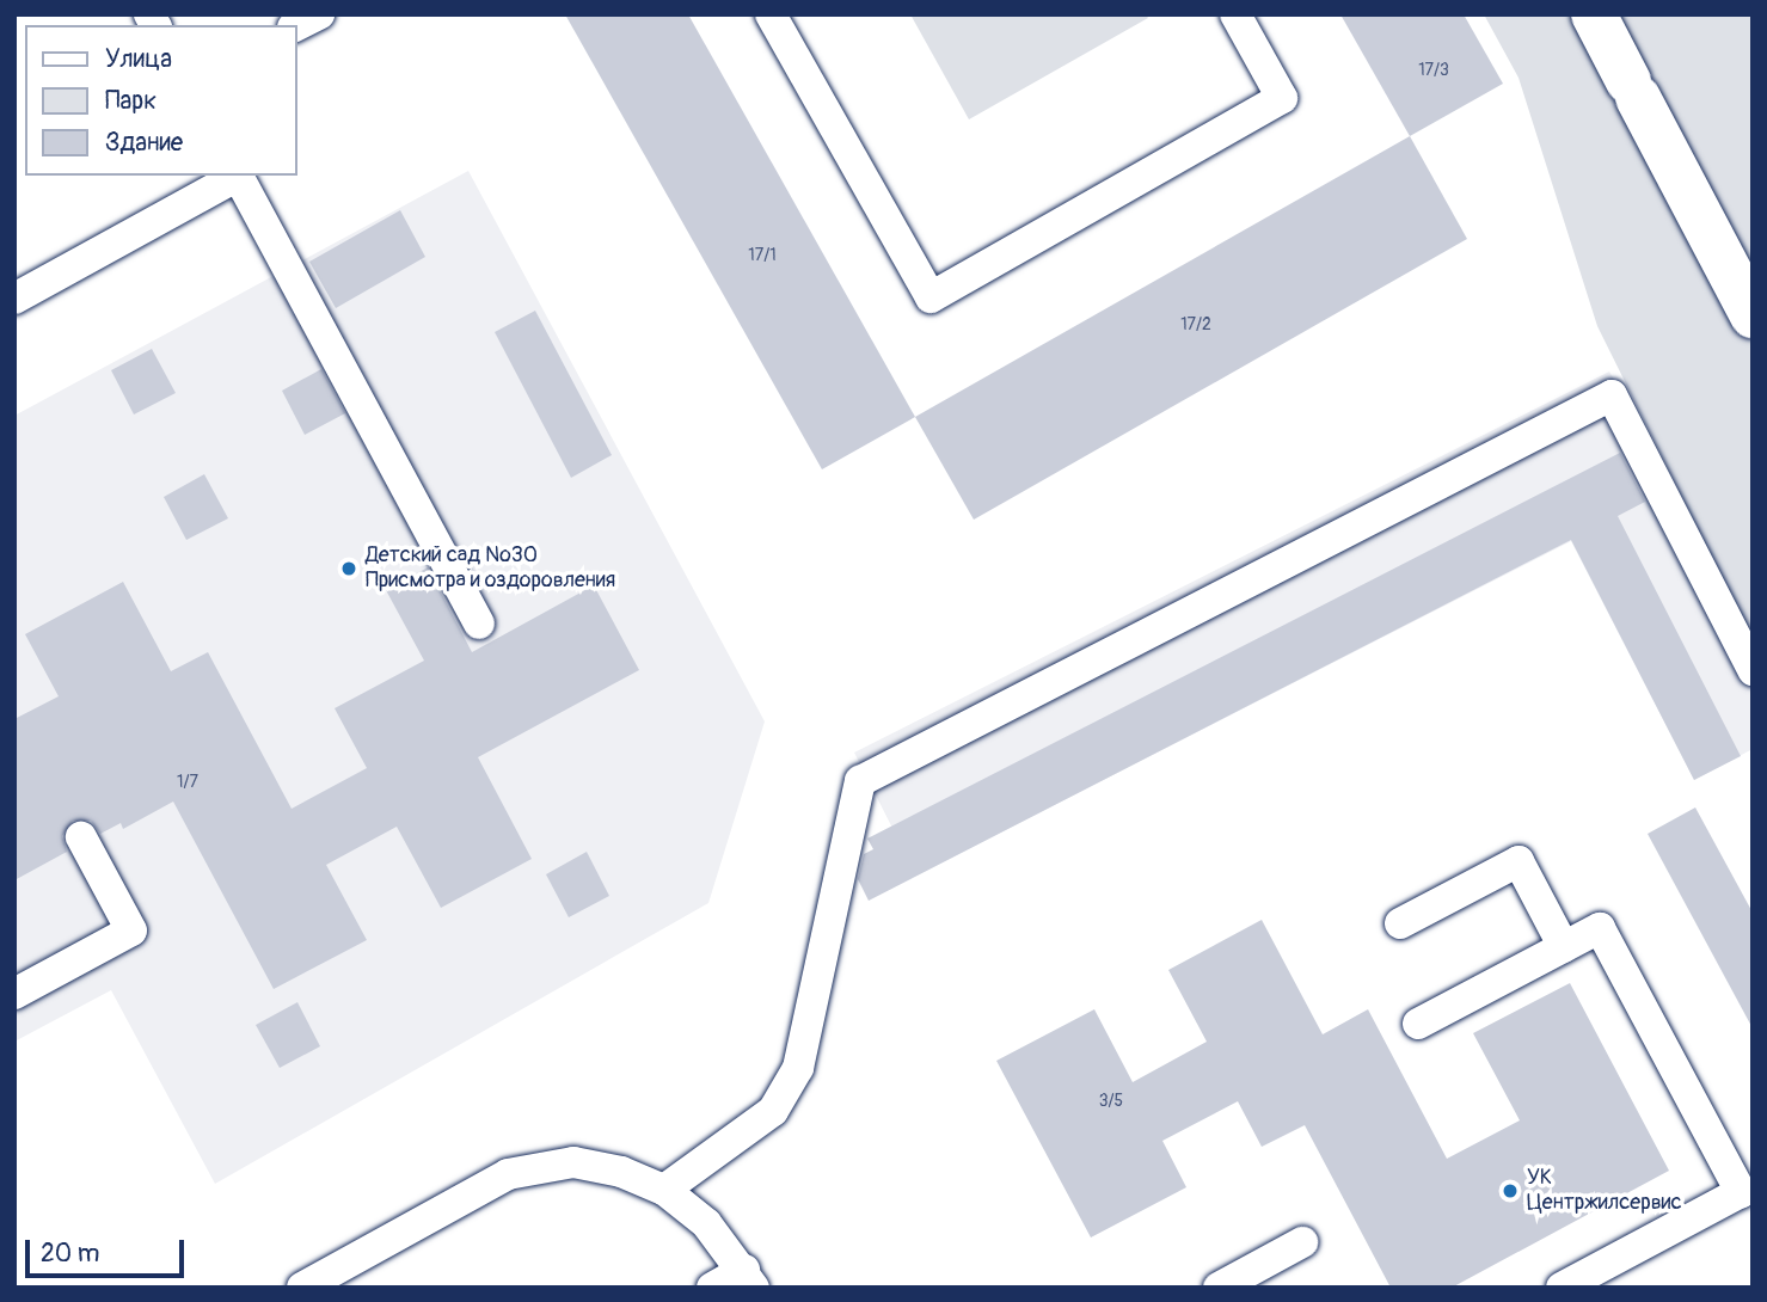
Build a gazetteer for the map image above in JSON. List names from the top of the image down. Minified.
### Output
{"places":["Детский сад №30 Присмотра и оздоровления","УК Центржилсервис"],"house_numbers":["17/3","17/1","17/2","1/7","3/5"],"legend":["Улица","Парк","Здание"],"scale_bar":"20 m"}
